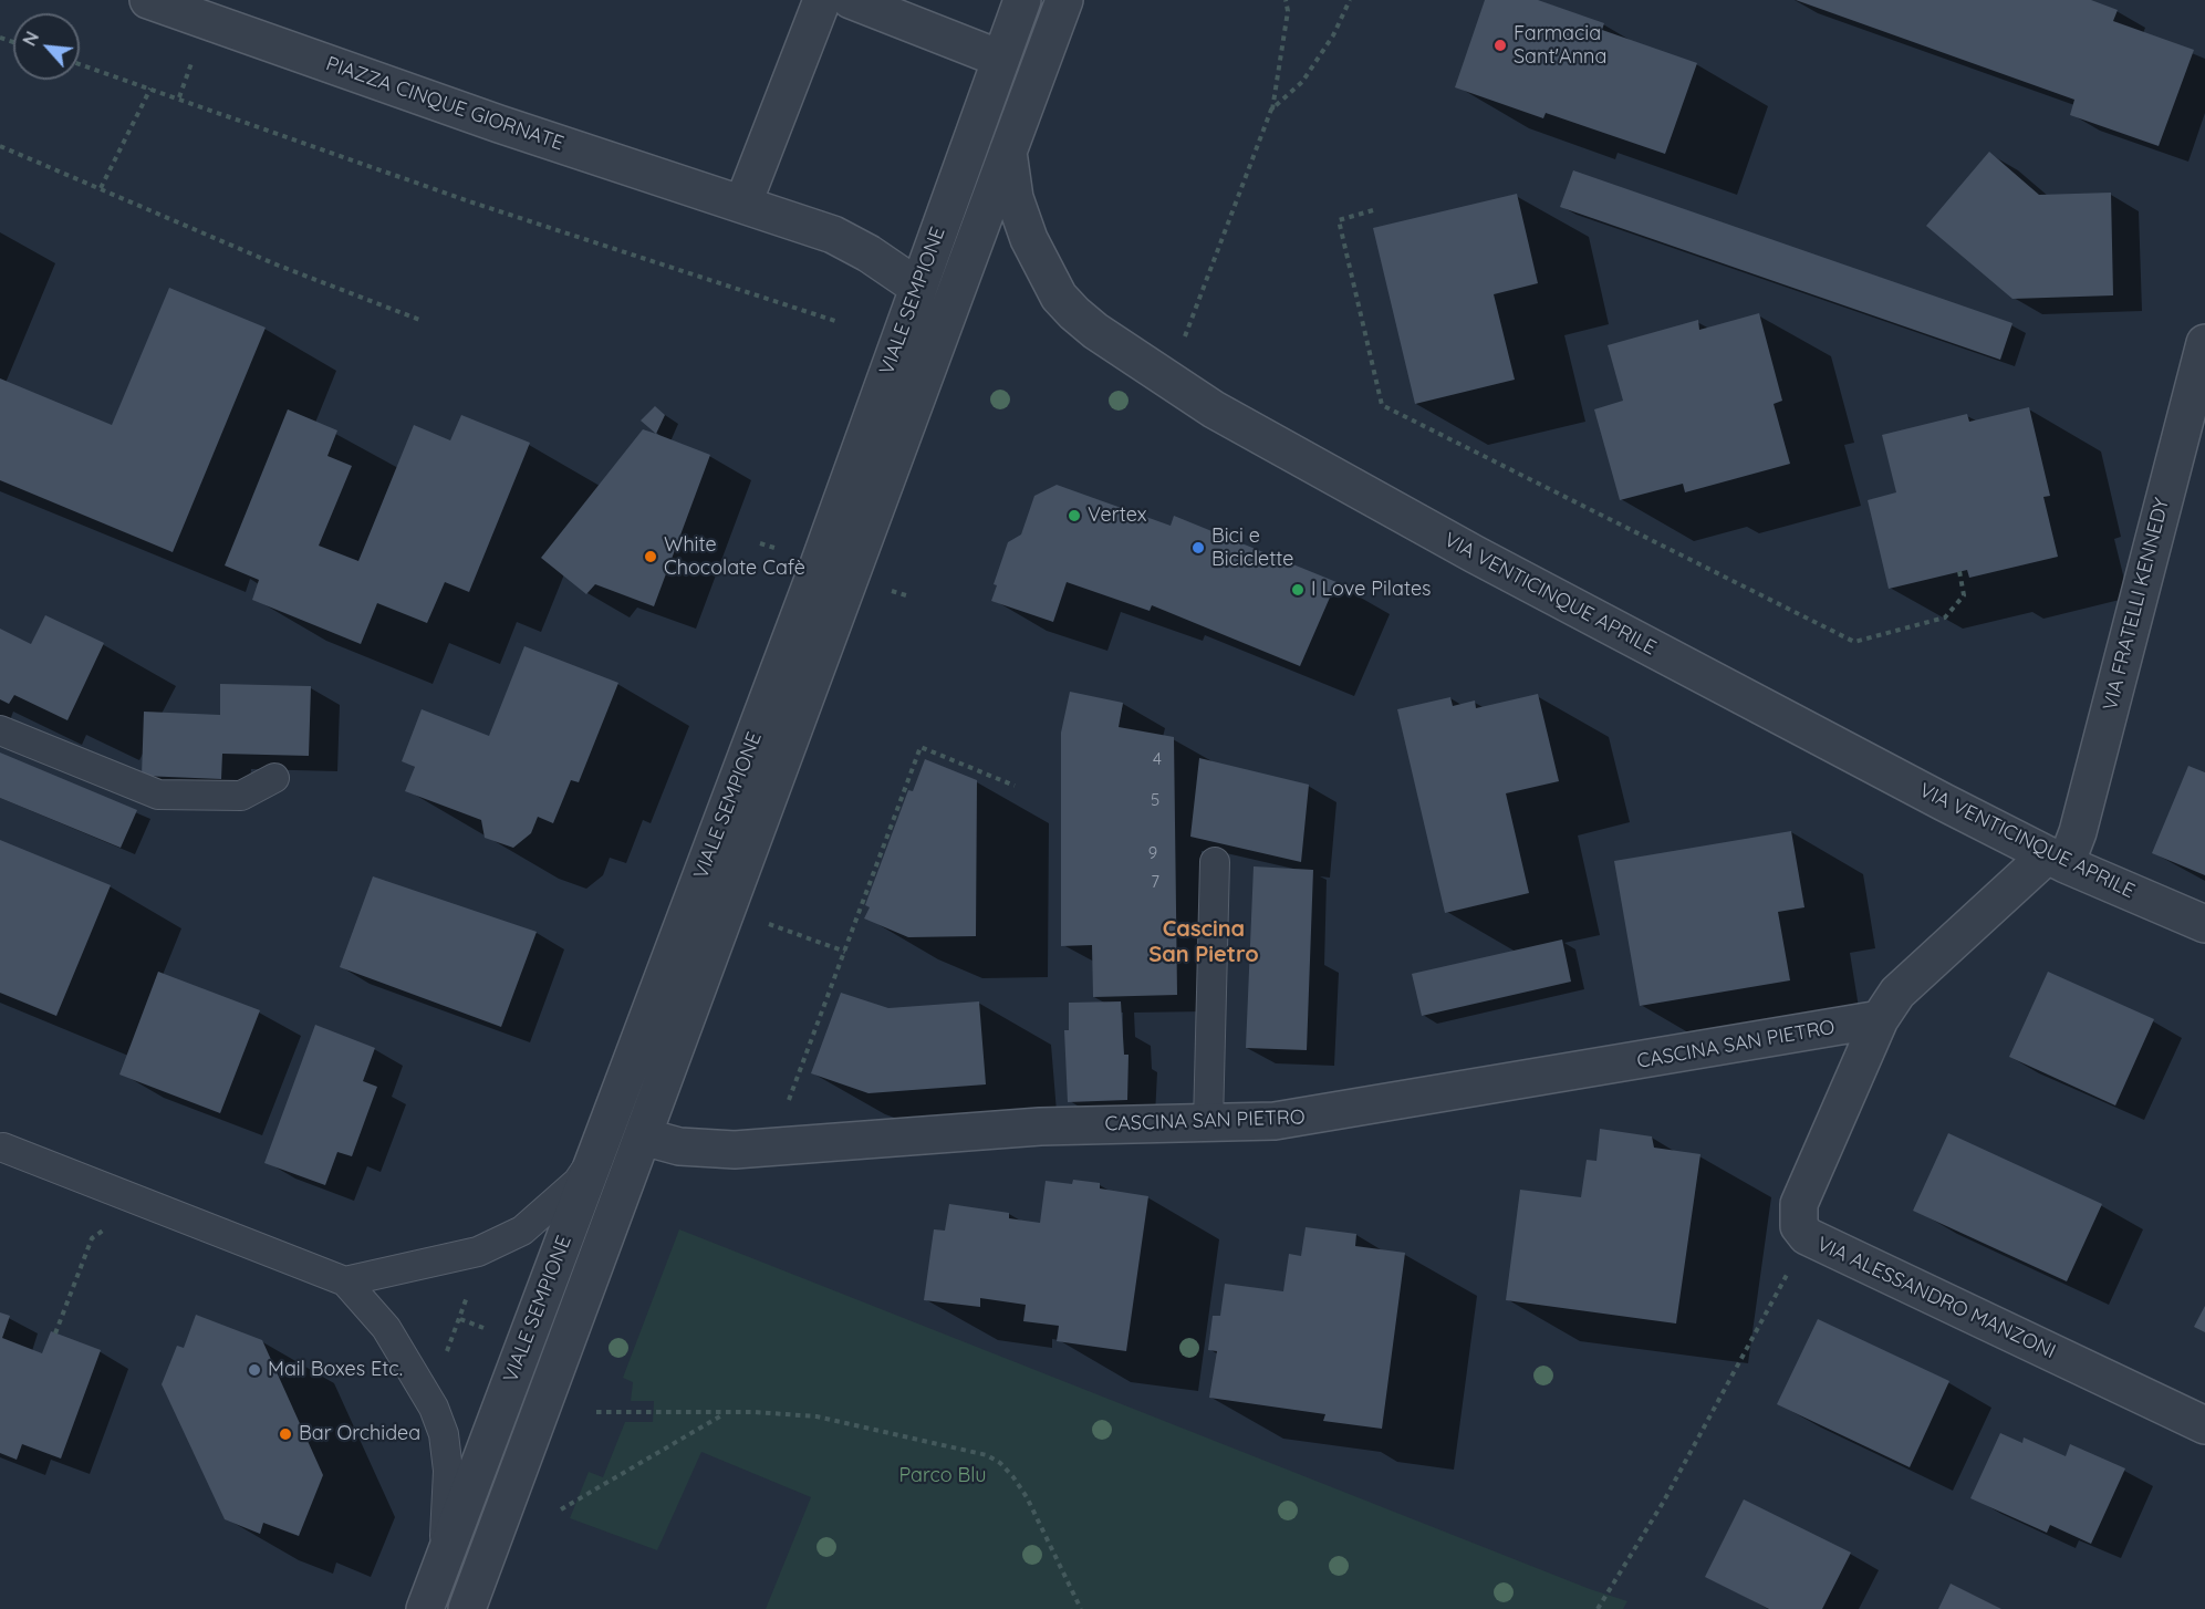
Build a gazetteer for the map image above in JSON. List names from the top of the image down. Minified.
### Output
{"streets":{"street":["PIAZZA CINQUE GIORNATE","VIALE SEMPIONE","VIA VENTICINQUE APRILE","VIA FRATELLI KENNEDY","CASCINA SAN PIETRO","VIA ALESSANDRO MANZONI"]},"crossings":[["PIAZZA CINQUE GIORNATE","VIALE SEMPIONE"],["VIALE SEMPIONE","VIA VENTICINQUE APRILE"],["VIALE SEMPIONE","CASCINA SAN PIETRO"],["VIA VENTICINQUE APRILE","VIA FRATELLI KENNEDY"],["VIA VENTICINQUE APRILE","VIA ALESSANDRO MANZONI"],["VIA FRATELLI KENNEDY","VIA ALESSANDRO MANZONI"],["CASCINA SAN PIETRO","VIA ALESSANDRO MANZONI"]],"districts":["Cascina San Pietro"],"parks":["Parco Blu"],"places":["Farmacia Sant'Anna","Vertex","Bici e Biciclette","White Chocolate Cafè","I Love Pilates","Mail Boxes Etc.","Bar Orchidea"],"house_numbers":["4","5","9","7"],"north":"top left"}
